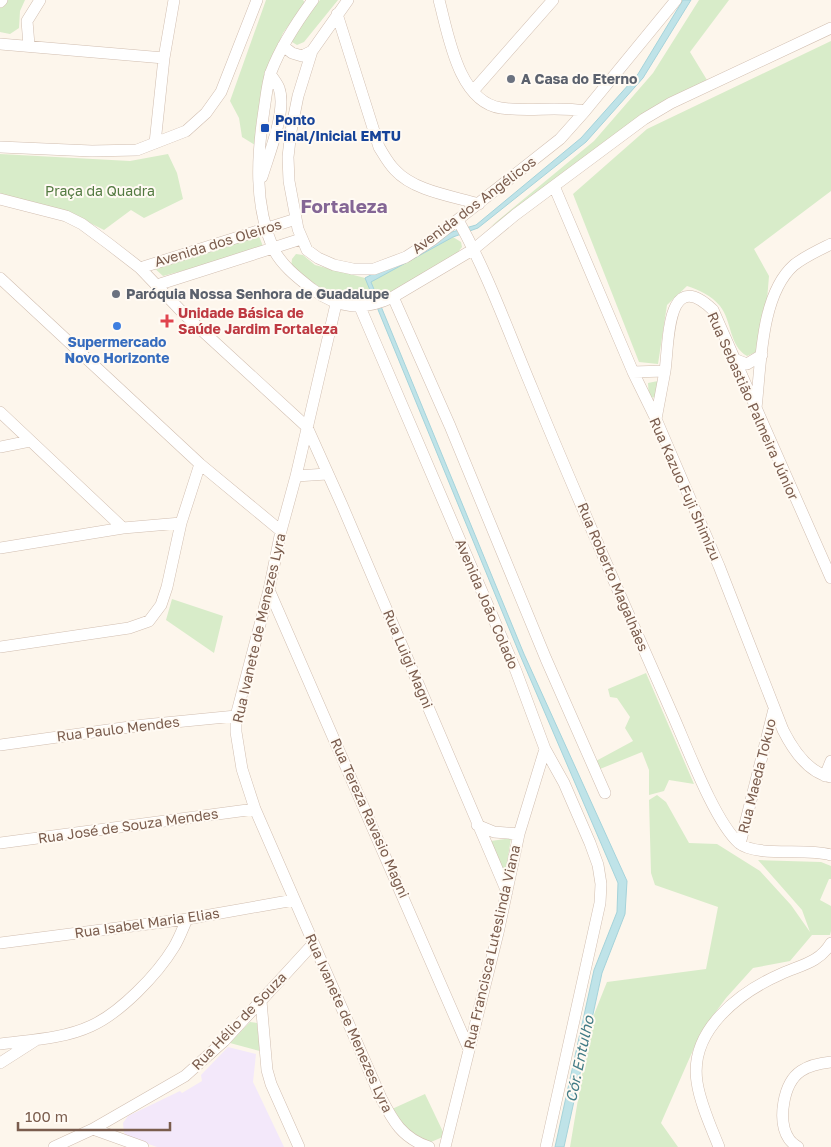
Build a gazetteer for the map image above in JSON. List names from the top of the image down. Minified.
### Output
{"streets":{"street":["Avenida dos Angélicos","Avenida dos Oleiros","Rua Sebastião Palmeira Júnior","Rua Kazuo Fuji Shimizu","Rua Roberto Magalhães","Avenida João Colado","Rua Ivanete de Menezes Lyra","Rua Luigi Magni","Rua Paulo Mendes","Rua Maeda Tokuo","Rua Tereza Ravasio Magni","Rua José de Souza Mendes","Rua Isabel Maria Elias","Rua Francisca Luteslinda Viana","Rua Hélio de Souza"]},"crossings":[["Avenida dos Angélicos","Avenida dos Oleiros"],["Avenida dos Angélicos","Rua Roberto Magalhães"],["Rua Kazuo Fuji Shimizu","Rua Maeda Tokuo"],["Rua Roberto Magalhães","Rua Maeda Tokuo"],["Avenida João Colado","Rua Francisca Luteslinda Viana"],["Rua Ivanete de Menezes Lyra","Rua Luigi Magni"],["Rua Ivanete de Menezes Lyra","Rua Paulo Mendes"],["Rua Ivanete de Menezes Lyra","Rua Tereza Ravasio Magni"],["Rua Ivanete de Menezes Lyra","Rua José de Souza Mendes"],["Rua Ivanete de Menezes Lyra","Rua Isabel Maria Elias"],["Rua Ivanete de Menezes Lyra","Rua Hélio de Souza"],["Rua Luigi Magni","Rua Francisca Luteslinda Viana"],["Rua Tereza Ravasio Magni","Rua Francisca Luteslinda Viana"]],"districts":["Fortaleza"],"water":["Cór. Entulho"],"parks":["Praça da Quadra"],"places":{"other":["A Casa do Eterno","Paróquia Nossa Senhora de Guadalupe","Supermercado Novo Horizonte"],"transit":["Ponto Final/Inicial EMTU"],"health":["Unidade Básica de Saúde Jardim Fortaleza"]},"scale_bar":"100 m"}
